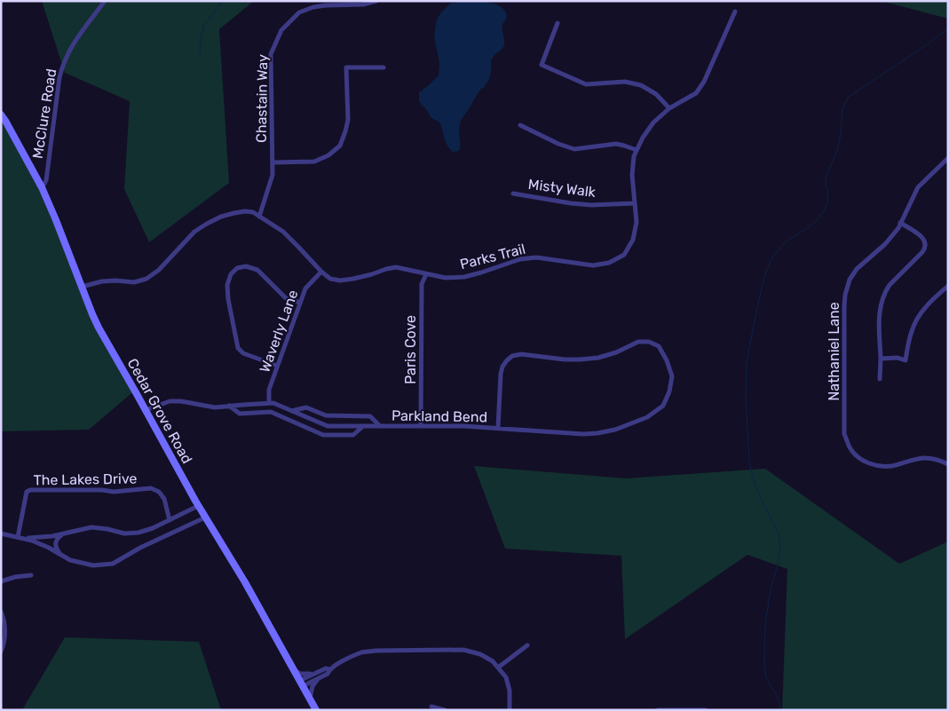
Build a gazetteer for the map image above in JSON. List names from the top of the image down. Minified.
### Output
{"streets":{"main road":["Cedar Grove Road"],"street":["Chastain Way","McClure Road","Misty Walk","Parks Trail","Waverly Lane","Paris Cove","Nathaniel Lane","Parkland Bend","The Lakes Drive"]},"crossings":[["Chastain Way","Parks Trail"],["McClure Road","Cedar Grove Road"],["Misty Walk","Parks Trail"],["Parks Trail","Waverly Lane"],["Parks Trail","Paris Cove"],["Parks Trail","Cedar Grove Road"],["Waverly Lane","Parkland Bend"],["Paris Cove","Parkland Bend"],["Cedar Grove Road","Parkland Bend"]]}
